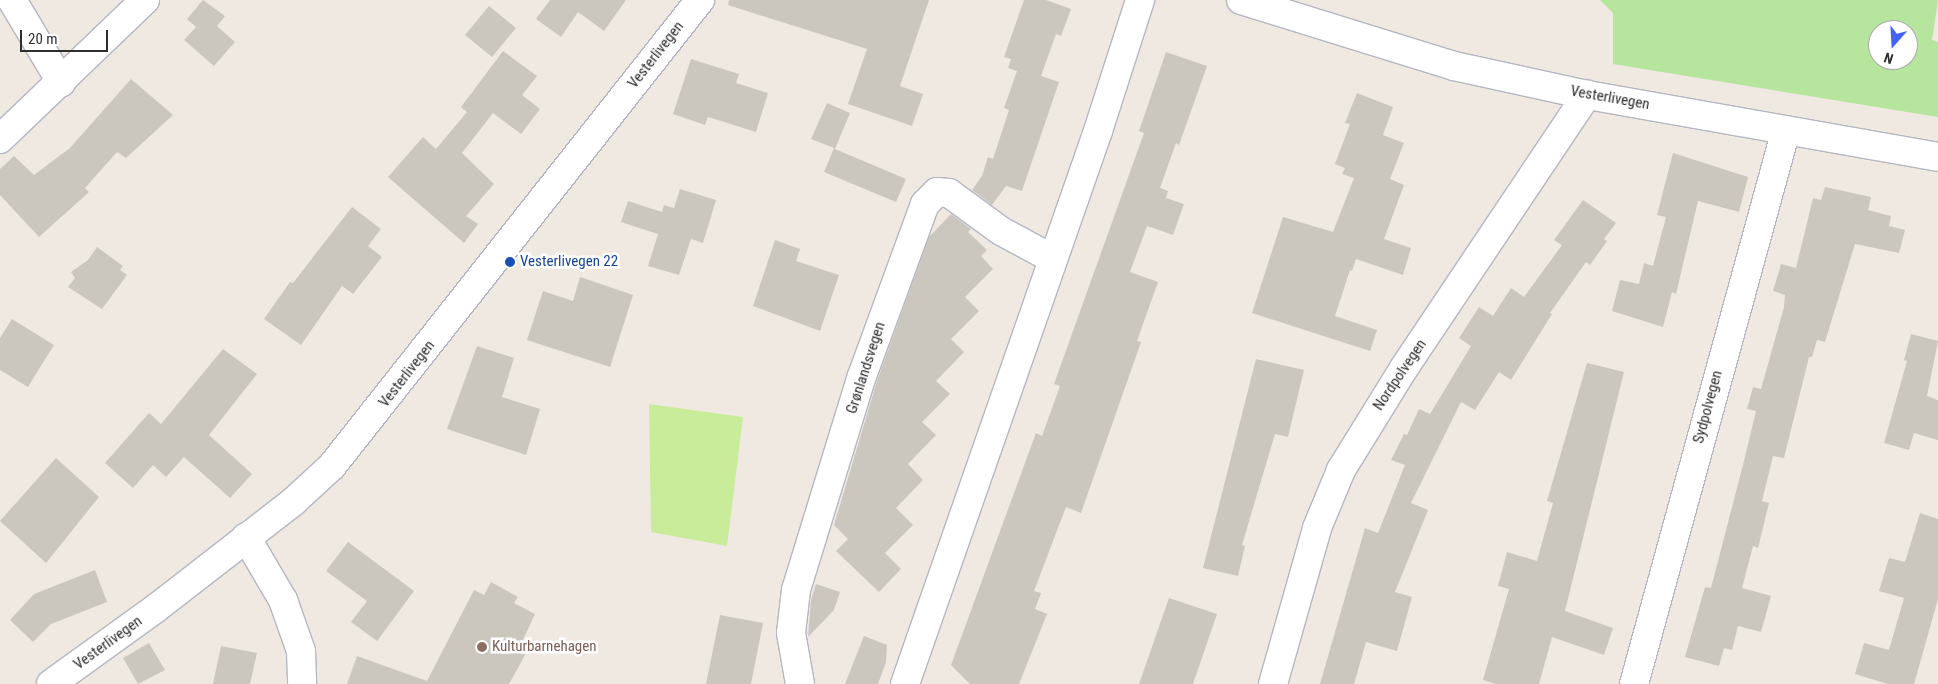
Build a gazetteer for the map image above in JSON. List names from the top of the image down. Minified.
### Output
{"streets":{"street":["Vesterlivegen","Grønlandsvegen","Nordpolvegen","Sydpolvegen"]},"crossings":[["Vesterlivegen","Nordpolvegen"],["Vesterlivegen","Sydpolvegen"]],"places":["Vesterlivegen 22","Kulturbarnehagen"],"scale_bar":"20 m","north":"bottom"}
